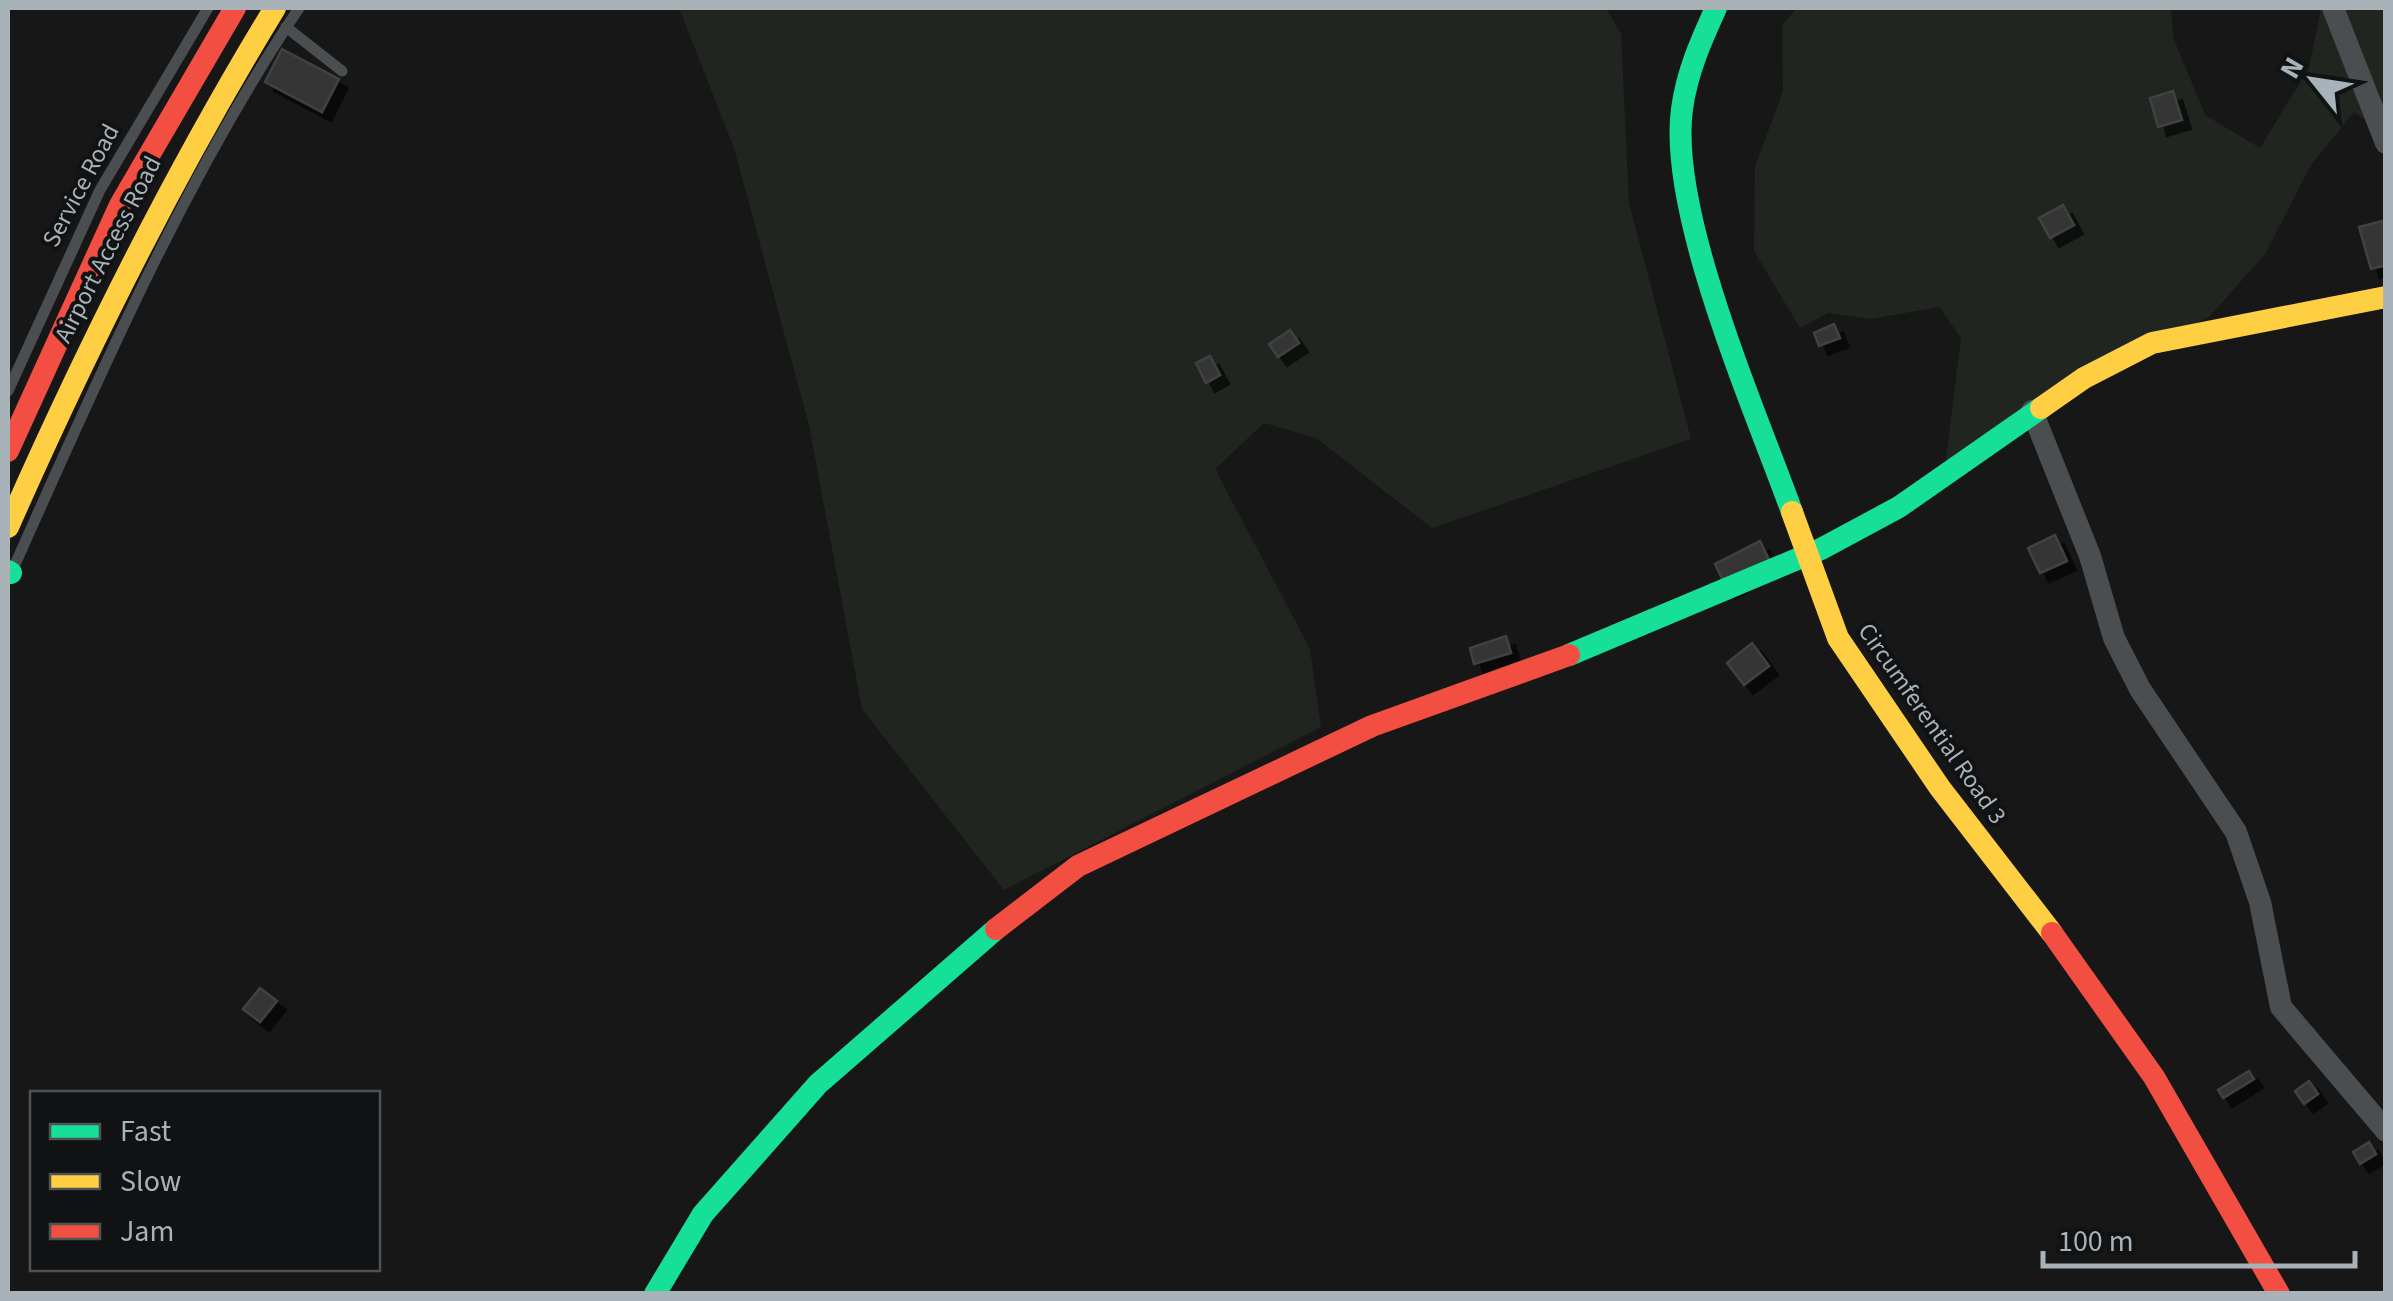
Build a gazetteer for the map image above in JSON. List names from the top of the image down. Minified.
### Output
{"streets":{"main road":["Airport Access Road","Circumferential Road 3"],"lane":["Service Road"]},"legend":["Fast","Slow","Jam"],"scale_bar":"100 m","north":"top left"}
